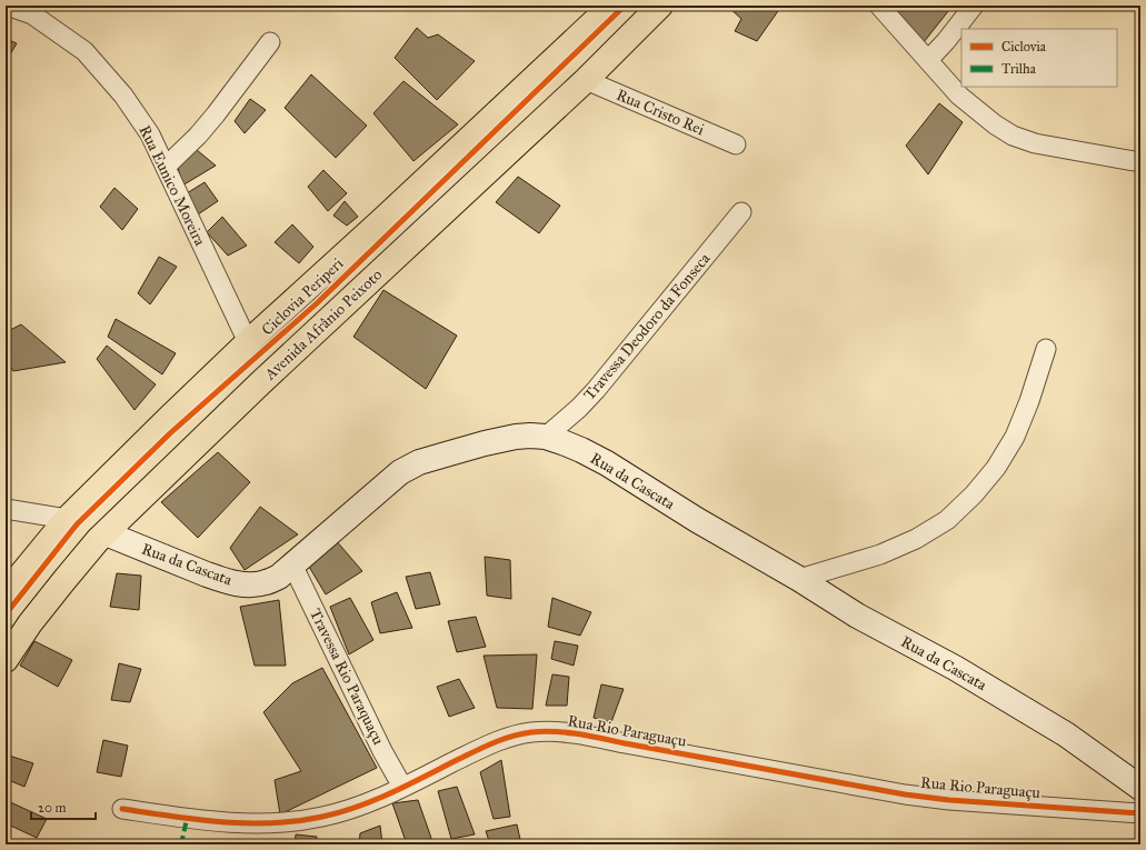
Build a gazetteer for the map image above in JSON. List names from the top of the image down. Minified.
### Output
{"streets":{"main road":["Avenida Afrânio Peixoto","Rua da Cascata"],"street":["Rua Cristo Rei","Rua Eunico Moreira","Travessa Deodoro da Fonseca","Travessa Rio Paraquaçu","Rua Rio Paraguaçu"],"cycle path":["Ciclovia Periperi"]},"crossings":[["Rua Cristo Rei","Avenida Afrânio Peixoto"],["Avenida Afrânio Peixoto","Rua da Cascata"],["Travessa Deodoro da Fonseca","Rua da Cascata"],["Rua da Cascata","Travessa Rio Paraquaçu"],["Travessa Rio Paraquaçu","Rua Rio Paraguaçu"]],"legend":["Ciclovia","Trilha"],"scale_bar":"20 m"}
